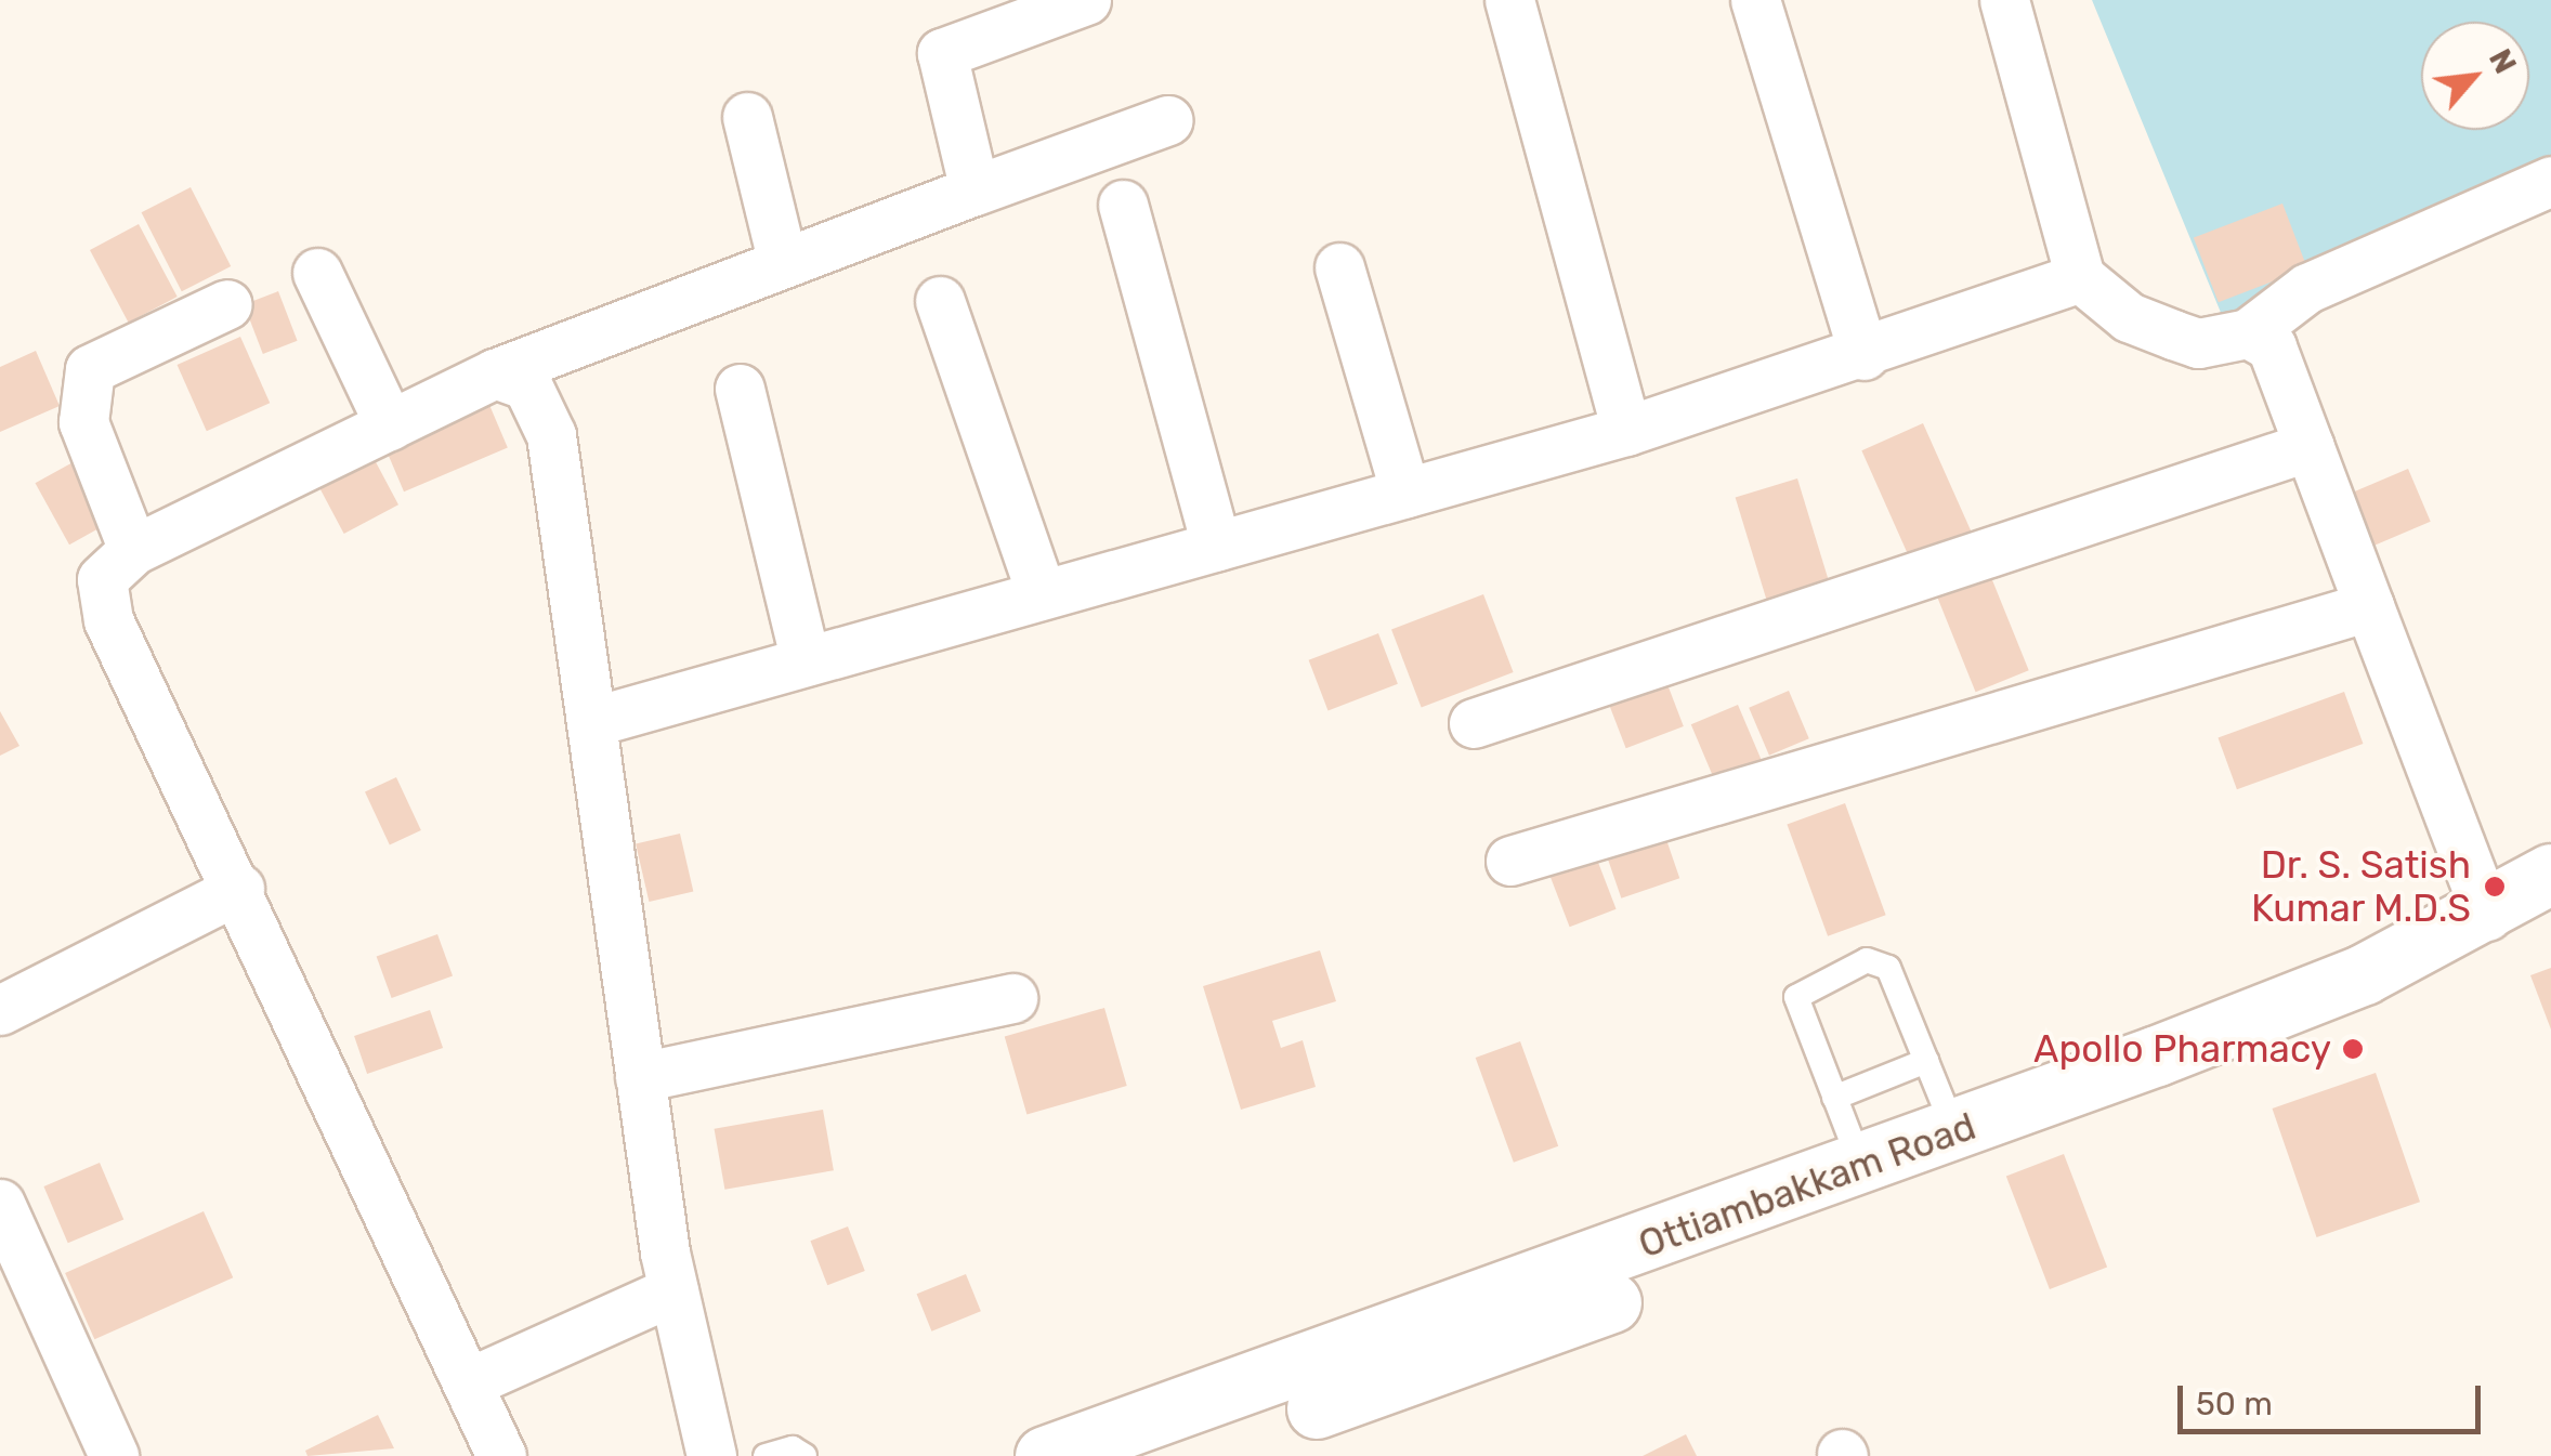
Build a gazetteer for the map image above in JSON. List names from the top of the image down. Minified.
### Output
{"streets":{"street":["Ottiambakkam Road"]},"places":["Dr. S. Satish Kumar M.D.S","Apollo Pharmacy"],"scale_bar":"50 m","north":"top right"}
